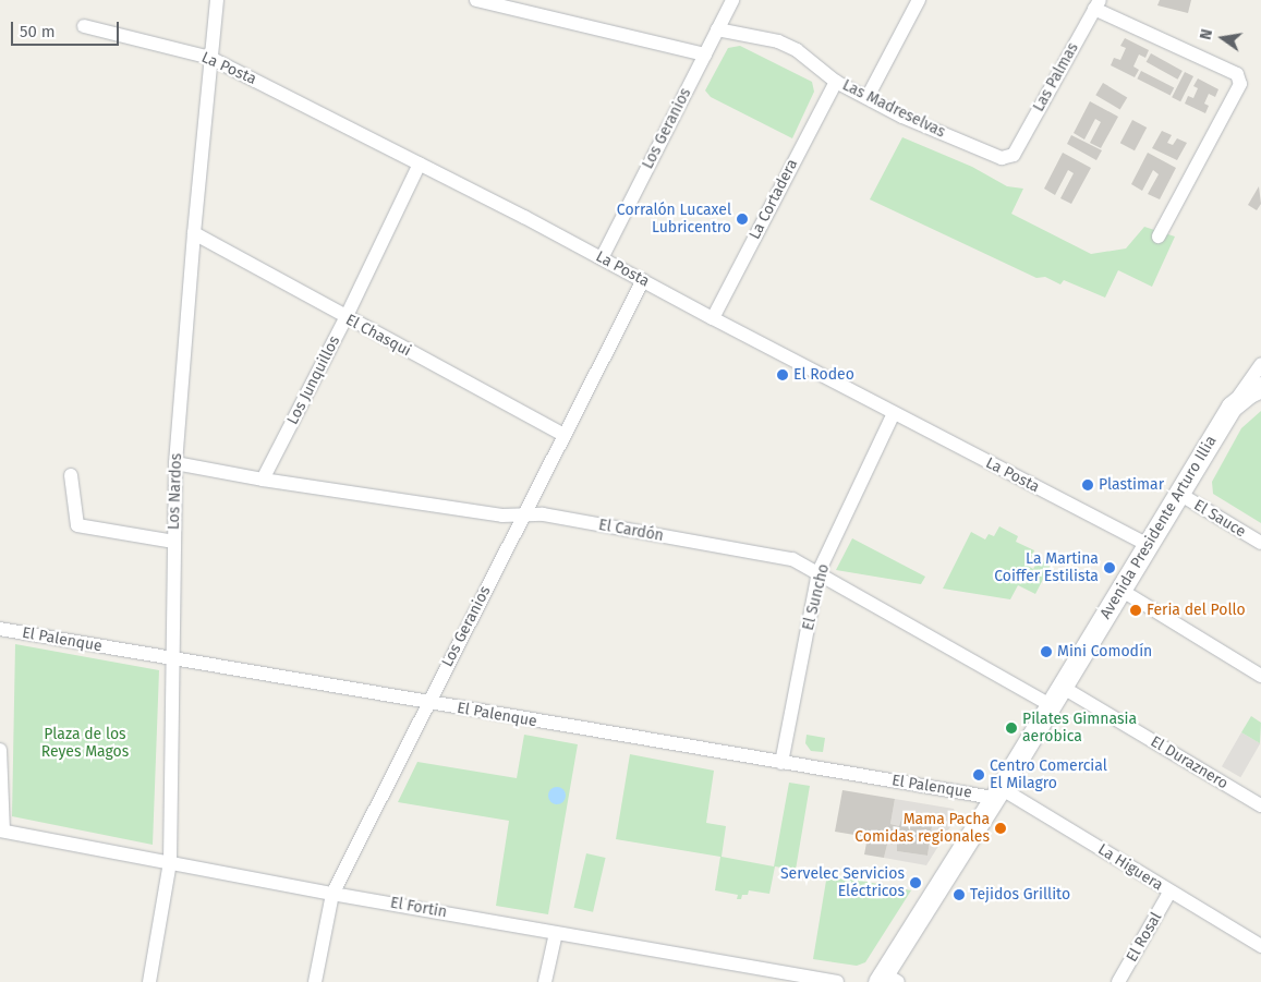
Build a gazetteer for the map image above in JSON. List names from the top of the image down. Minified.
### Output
{"streets":{"main road":["Avenida Presidente Arturo Illia"],"street":["La Posta","Las Palmas","Las Madreselvas","Los Geranios","La Cortadera","El Chasqui","Los Junquillos","Los Nardos","El Sauce","El Cardón","El Suncho","El Palenque","El Duraznero","La Higuera","El Fortin","El Rosal"]},"crossings":[["La Posta","Los Geranios"],["La Posta","La Cortadera"],["La Posta","Los Junquillos"],["La Posta","Los Nardos"],["La Posta","Avenida Presidente Arturo Illia"],["La Posta","El Suncho"],["Las Palmas","Las Madreselvas"],["Las Madreselvas","Los Geranios"],["Las Madreselvas","La Cortadera"],["Los Geranios","El Chasqui"],["Los Geranios","El Cardón"],["Los Geranios","El Palenque"],["Los Geranios","El Fortin"],["El Chasqui","Los Junquillos"],["El Chasqui","Los Nardos"],["Los Junquillos","El Cardón"],["Los Nardos","El Cardón"],["Los Nardos","El Palenque"],["Los Nardos","El Fortin"],["El Sauce","Avenida Presidente Arturo Illia"],["Avenida Presidente Arturo Illia","El Cardón"],["Avenida Presidente Arturo Illia","El Palenque"],["Avenida Presidente Arturo Illia","El Duraznero"],["Avenida Presidente Arturo Illia","La Higuera"],["El Cardón","El Suncho"],["El Suncho","El Palenque"],["El Palenque","La Higuera"],["La Higuera","El Rosal"]],"parks":["Plaza de los Reyes Magos"],"places":["Corralón Lucaxel Lubricentro","El Rodeo","Plastimar","La Martina Coiffer Estilista","Feria del Pollo","Mini Comodín","Pilates Gimnasia aerobica","Centro Comercial El Milagro","Mama Pacha Comidas regionales","Servelec Servicios Eléctricos","Tejidos Grillito"],"scale_bar":"50 m","north":"left"}
